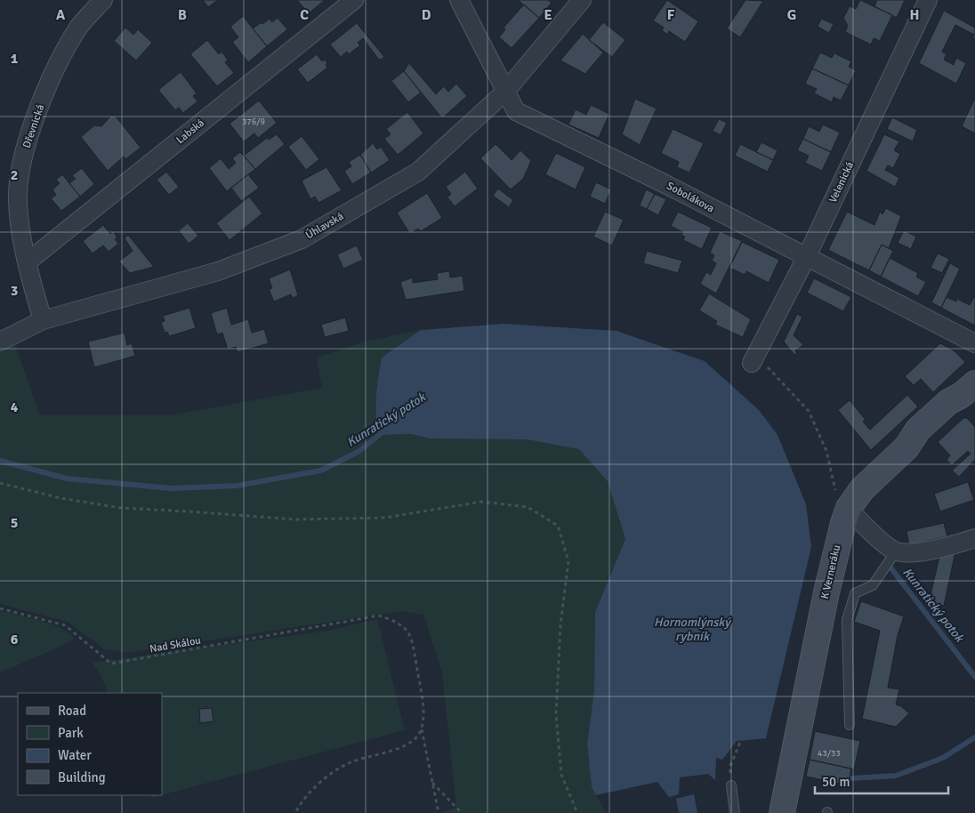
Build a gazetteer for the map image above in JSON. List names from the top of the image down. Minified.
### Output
{"streets":{"street":["Dřevnická","Labská","Velenická","Sobolákova","Úhlavská","K Verneráku"],"path":["Nad Skálou"]},"crossings":[["Dřevnická","Labská"],["Dřevnická","Úhlavská"],["Velenická","Sobolákova"],["Sobolákova","Úhlavská"]],"water":["Kunratický potok","Hornomlýnský rybník"],"house_numbers":["376/9","43/33"],"legend":["Road","Park","Water","Building"],"scale_bar":"50 m","grid":{"columns":["A","B","C","D","E","F","G","H"],"rows":["1","2","3","4","5","6"]}}
